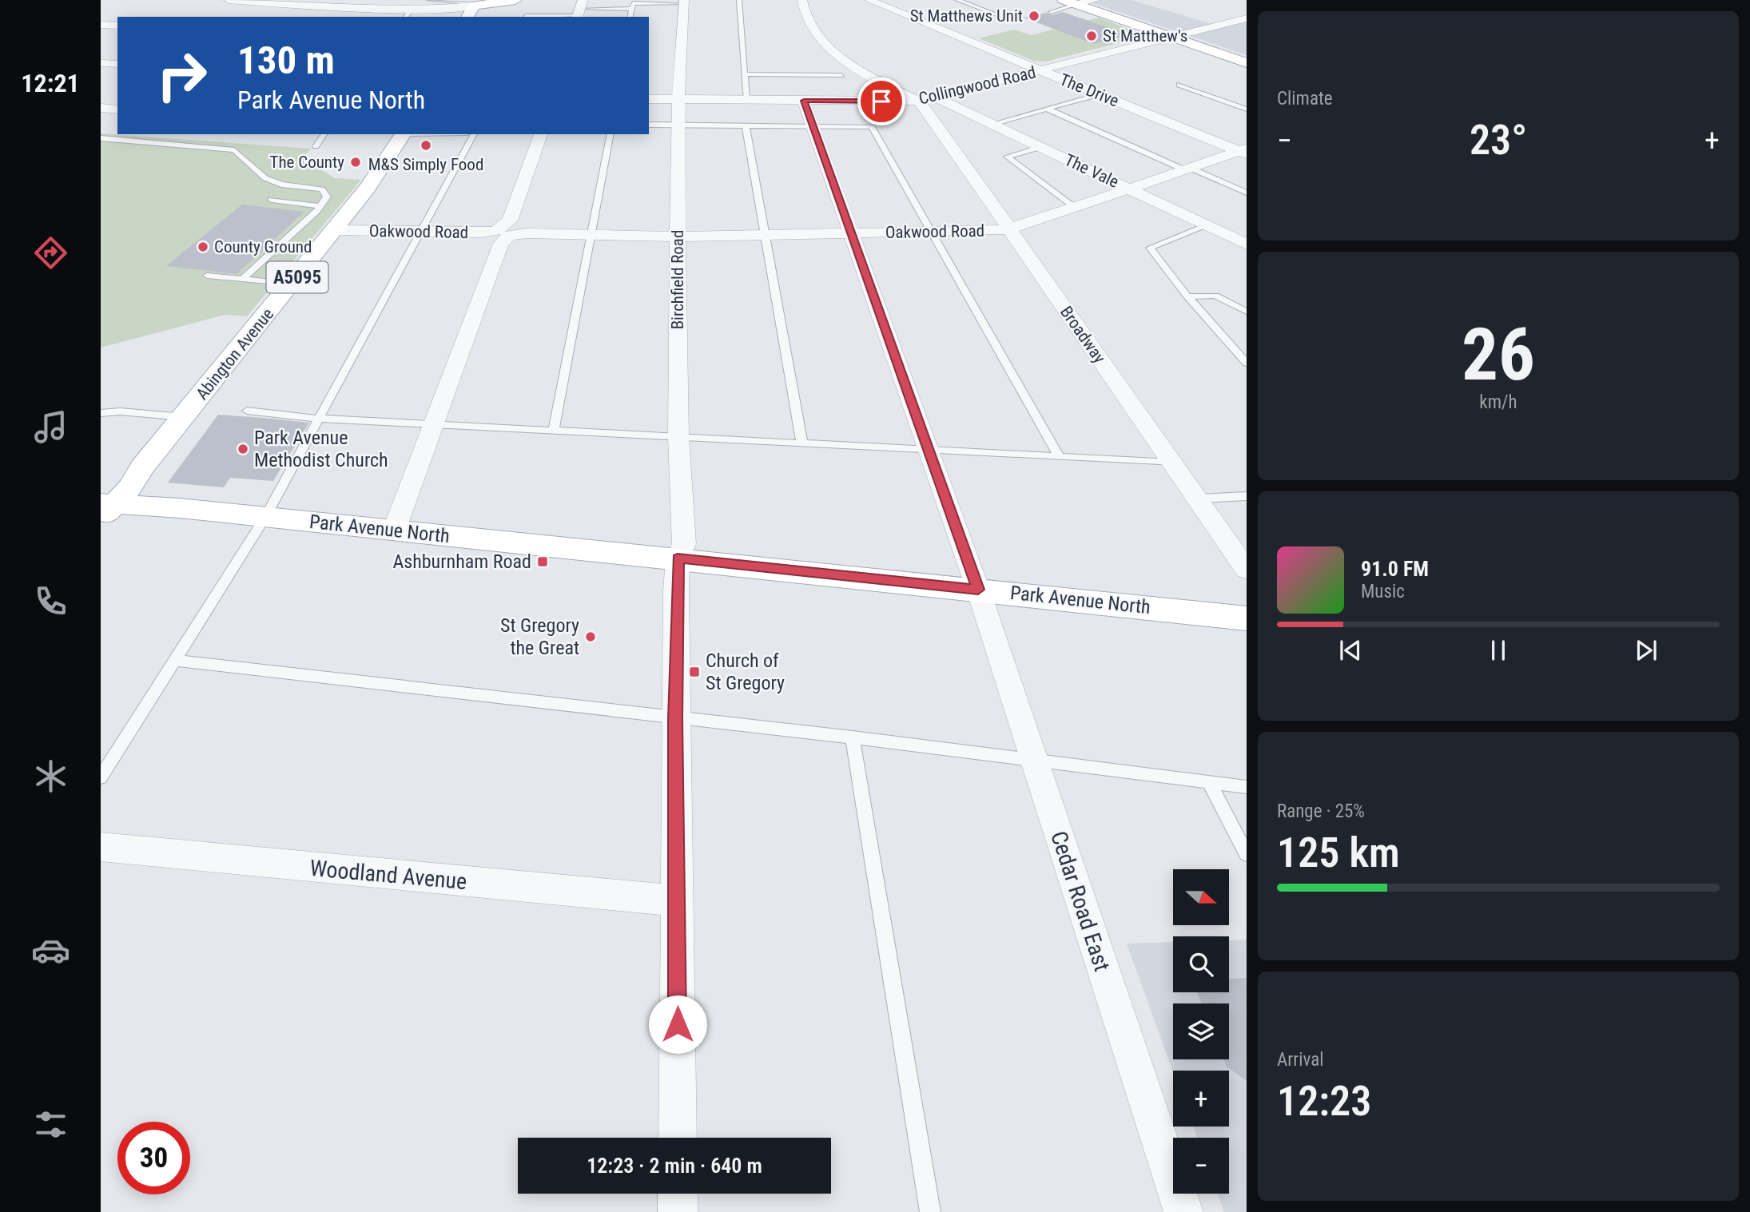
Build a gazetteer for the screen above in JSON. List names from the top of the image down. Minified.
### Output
{"streets":{"main road":["A5095","Abington Avenue","Park Avenue North"],"street":["Collingwood Road","The Drive","The Vale","Oakwood Road","Birchfield Road","Broadway","Woodland Avenue","Cedar Road East"]},"crossings":[["Collingwood Road","The Drive"],["Collingwood Road","The Vale"],["Collingwood Road","Birchfield Road"],["Collingwood Road","Broadway"],["Collingwood Road","Cedar Road East"],["The Drive","Oakwood Road"],["The Vale","Oakwood Road"],["The Vale","Broadway"],["Oakwood Road","Birchfield Road"],["Oakwood Road","Broadway"],["Oakwood Road","Abington Avenue"],["Oakwood Road","Cedar Road East"],["Birchfield Road","Park Avenue North"],["Birchfield Road","Woodland Avenue"],["Park Avenue North","Cedar Road East"]],"places":{"other":["St Matthews Unit","St Matthew's","M&S Simply Food","The County","County Ground","Park Avenue Methodist Church","St Gregory the Great"],"transit":["Ashburnham Road","Church of St Gregory"]},"north":"right","page":{"tabs":"12:21","tile":["Climate",["26","km/h"],["Range · 25%","125 km"],["Arrival","12:23"]],"turn":["130 m","Park Avenue North"],"heat":["−","23°","+"],"song":["91.0 FM","Music"],"map_buttons":["+","−"],"limit":"30","trip":"12:23 · 2 min · 640 m"}}
